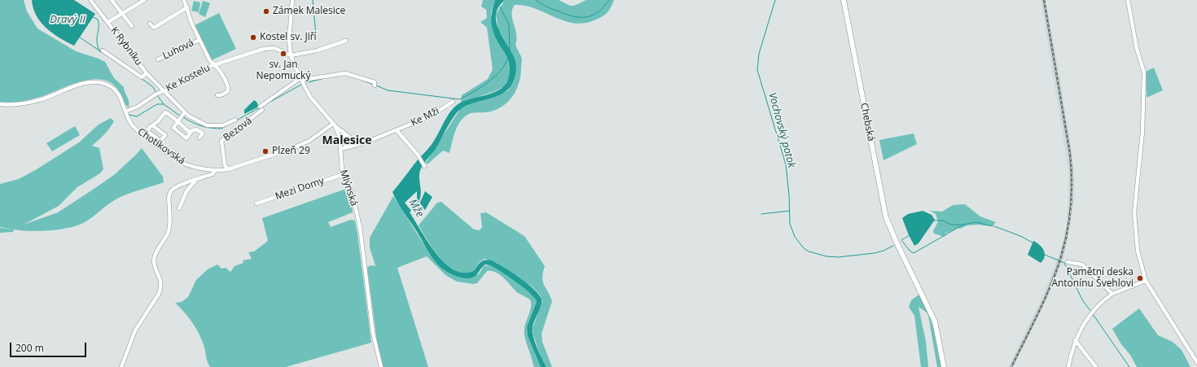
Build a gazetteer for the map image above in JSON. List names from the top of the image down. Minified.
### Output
{"streets":{"main road":["Chebská"],"street":["K Rybníku","Luhová","Ke Kostelu","Ke Mži","Bezová","Chotíkovská","Mlýnská","Mezi Domy"]},"crossings":[["K Rybníku","Ke Kostelu"],["Ke Kostelu","Chotíkovská"],["Ke Mži","Mlýnská"],["Bezová","Chotíkovská"],["Mlýnská","Mezi Domy"]],"districts":["Malesice"],"water":["Dravý II","Vochovský potok","Mže"],"places":["Zámek Malesice","Kostel sv. Jiří","sv. Jan Nepomucký","Plzeň 29","Pamětní deska Antonínu Švehlovi"],"scale_bar":"200 m"}
